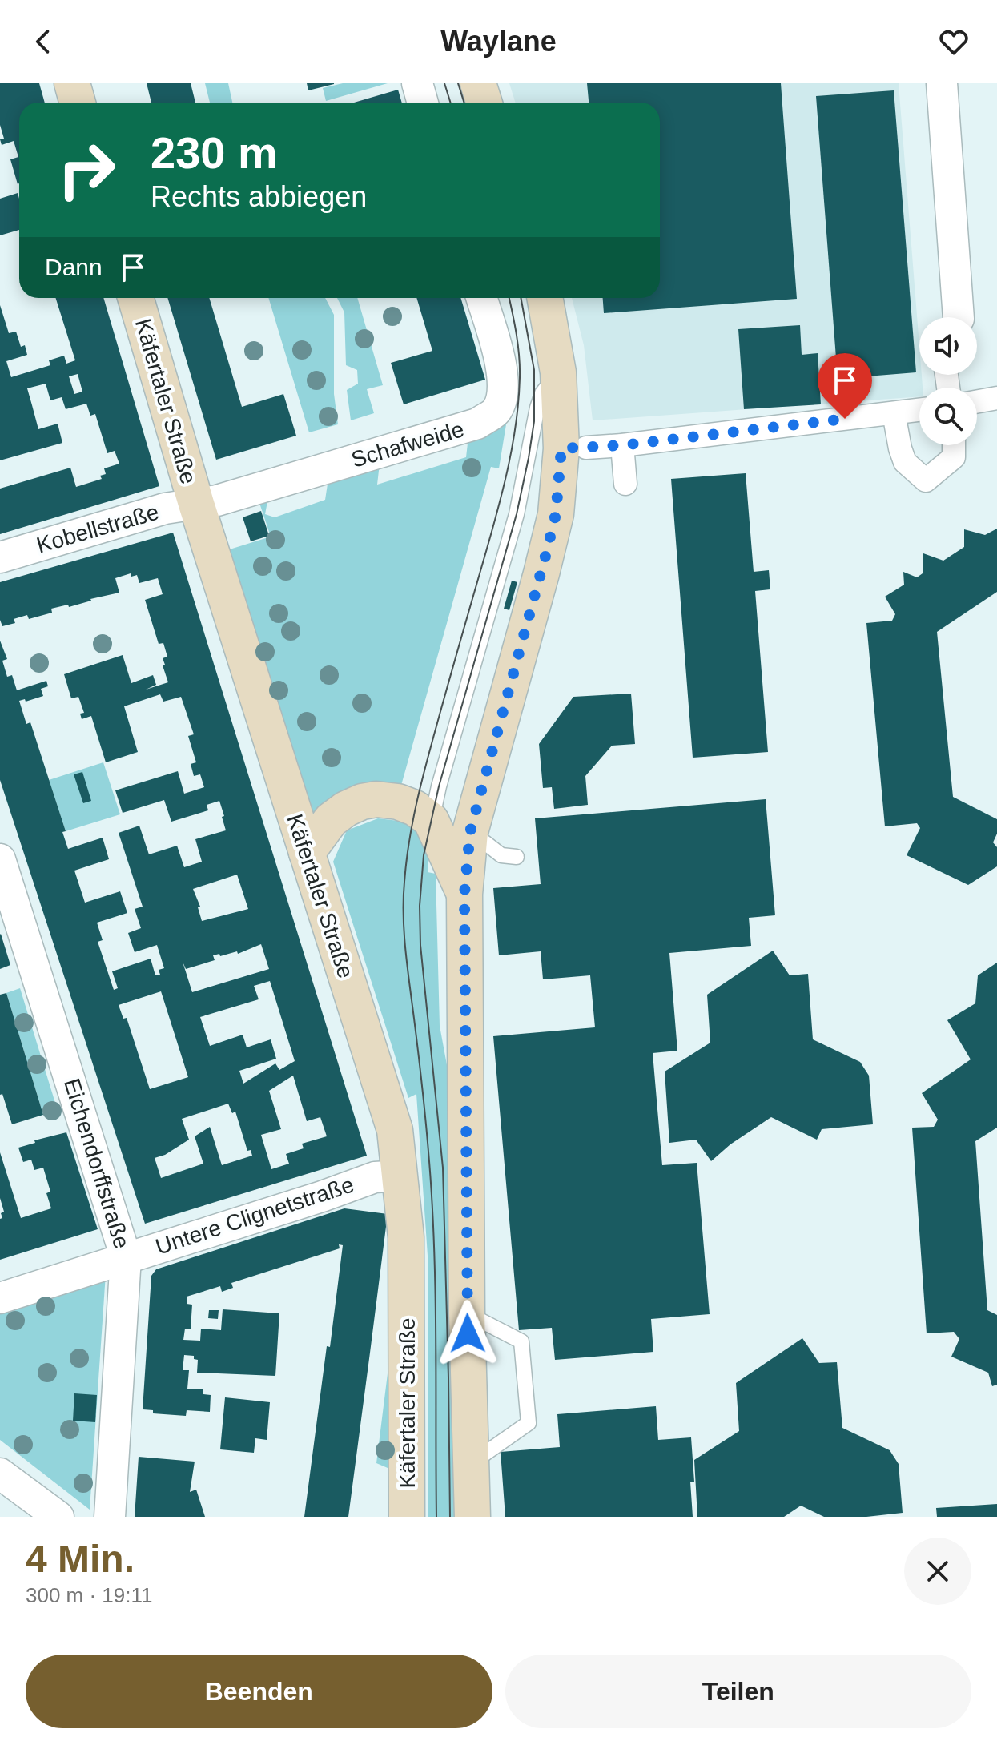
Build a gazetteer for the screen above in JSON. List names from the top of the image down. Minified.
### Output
{"streets":{"main road":["Käfertaler Straße"],"street":["Schafweide","Kobellstraße","Eichendorffstraße","Untere Clignetstraße"]},"crossings":[["Käfertaler Straße","Schafweide"],["Käfertaler Straße","Kobellstraße"],["Käfertaler Straße","Untere Clignetstraße"],["Schafweide","Kobellstraße"],["Eichendorffstraße","Untere Clignetstraße"]],"page":{"header":"Waylane","turn":["230 m","Rechts abbiegen"],"then":"Dann","heading":["4 Min.","300 m · 19:11"],"buttons":["Beenden","Teilen"]}}
